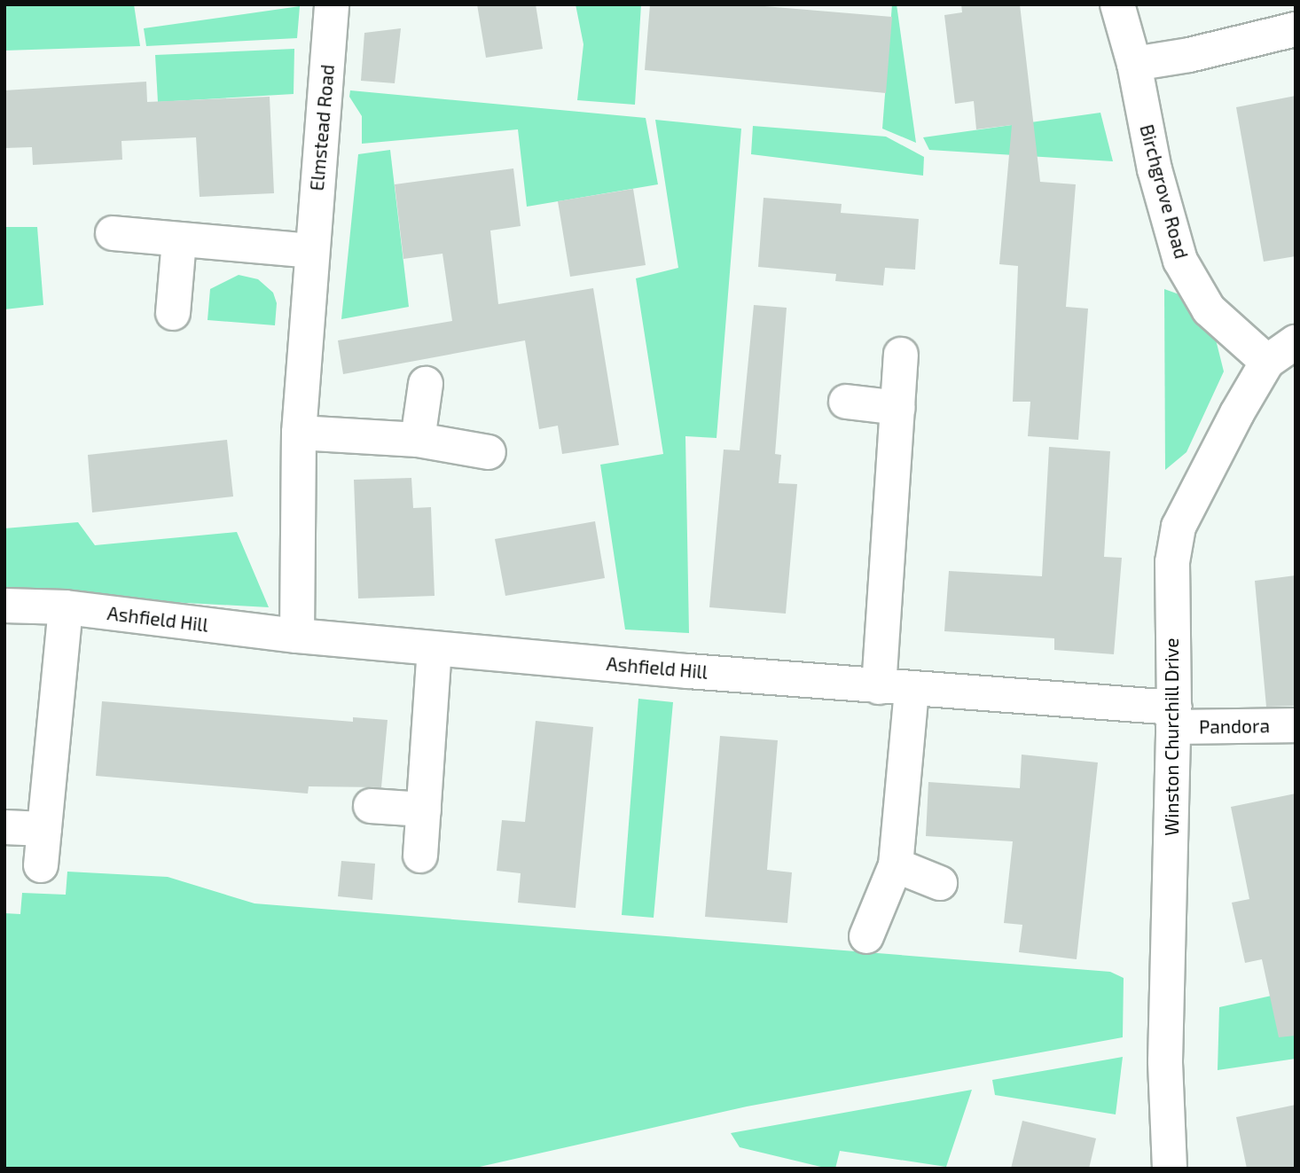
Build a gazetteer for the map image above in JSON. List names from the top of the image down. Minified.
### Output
{"streets":{"street":["Elmstead Road","Birchgrove Road","Ashfield Hill","Pandora","Winston Churchill Drive"]},"crossings":[["Elmstead Road","Ashfield Hill"],["Birchgrove Road","Winston Churchill Drive"],["Ashfield Hill","Pandora"],["Ashfield Hill","Winston Churchill Drive"],["Pandora","Winston Churchill Drive"]]}
